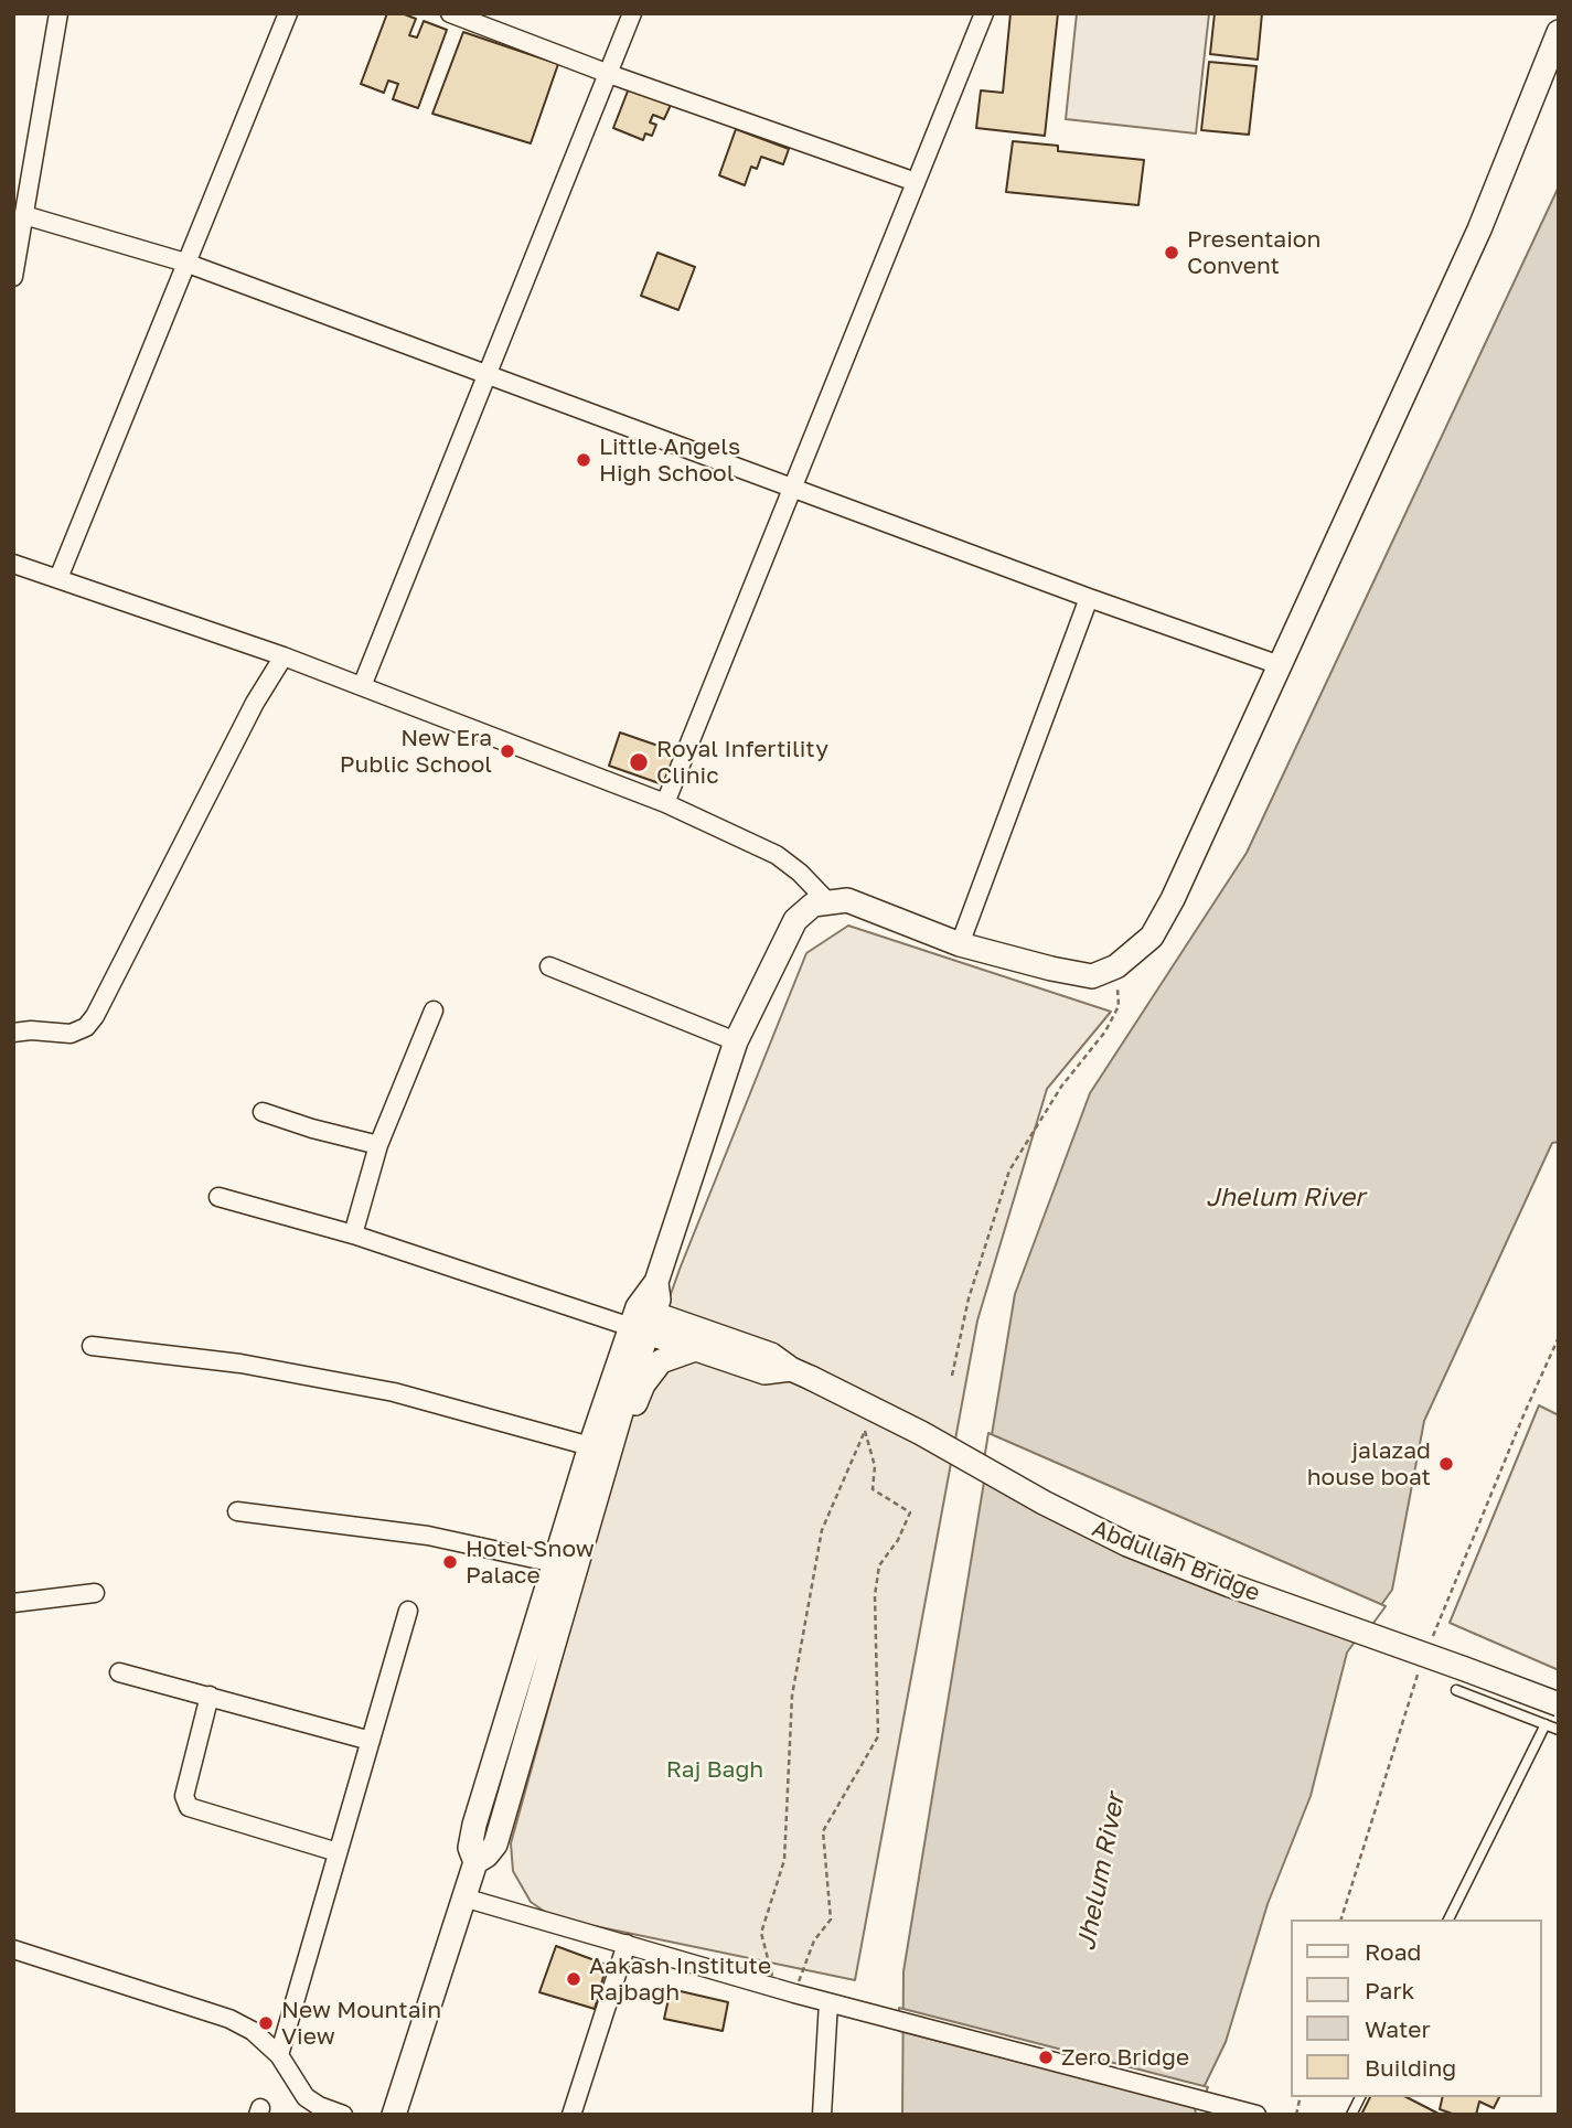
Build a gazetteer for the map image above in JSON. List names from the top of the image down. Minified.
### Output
{"streets":{"main road":["Abdullah Bridge"]},"water":["Jhelum River"],"parks":["Raj Bagh"],"places":["Presentaion Convent","Little Angels High School","New Era Public School","Royal Infertility Clinic","jalazad house boat","Hotel Snow Palace","Aakash Institute Rajbagh","New Mountain View","Zero Bridge"],"legend":["Road","Park","Water","Building"]}
